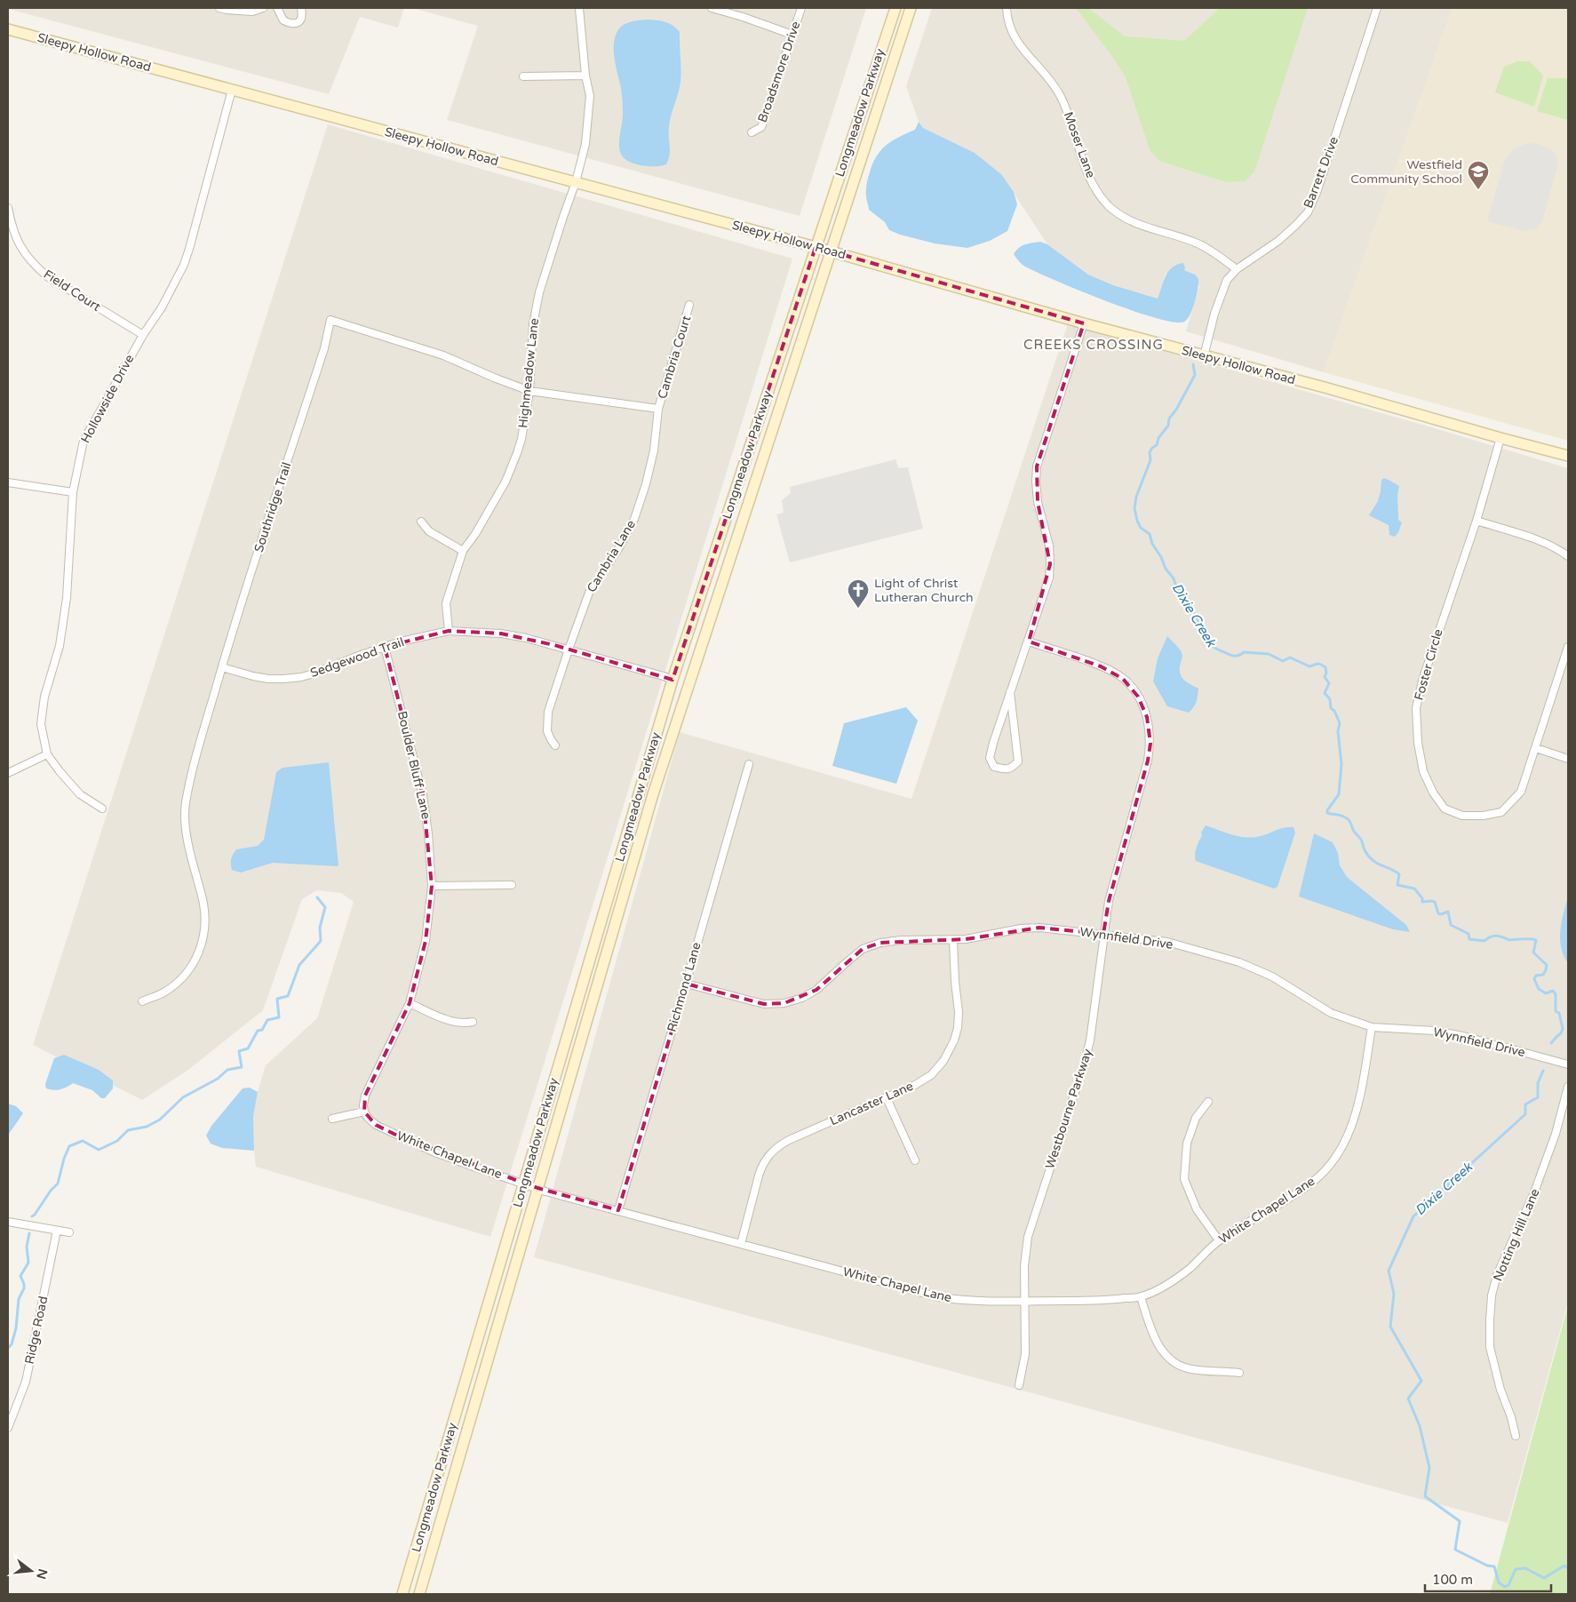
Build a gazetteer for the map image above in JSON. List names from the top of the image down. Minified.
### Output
{"streets":{"street":["Sleepy Hollow Road","Broadsmore Drive","Longmeadow Parkway","Moser Lane","Barrett Drive","Field Court","Cambria Court","Highmeadow Lane","Hollowside Drive","Southridge Trail","Cambria Lane","Sedgewood Trail","Foster Circle","Boulder Bluff Lane","Wynnfield Drive","Richmond Lane","Lancaster Lane","Westbourne Parkway","White Chapel Lane","Notting Hill Lane","Ridge Road"]},"crossings":[["Sleepy Hollow Road","Longmeadow Parkway"],["Sleepy Hollow Road","Barrett Drive"],["Sleepy Hollow Road","Highmeadow Lane"],["Sleepy Hollow Road","Hollowside Drive"],["Sleepy Hollow Road","Foster Circle"],["Longmeadow Parkway","Sedgewood Trail"],["Longmeadow Parkway","White Chapel Lane"],["Moser Lane","Barrett Drive"],["Field Court","Hollowside Drive"],["Cambria Court","Southridge Trail"],["Cambria Court","Cambria Lane"],["Highmeadow Lane","Southridge Trail"],["Highmeadow Lane","Sedgewood Trail"],["Southridge Trail","Cambria Lane"],["Southridge Trail","Sedgewood Trail"],["Cambria Lane","Sedgewood Trail"],["Sedgewood Trail","Boulder Bluff Lane"],["Boulder Bluff Lane","White Chapel Lane"],["Wynnfield Drive","Richmond Lane"],["Wynnfield Drive","Lancaster Lane"],["Wynnfield Drive","Westbourne Parkway"],["Wynnfield Drive","White Chapel Lane"],["Richmond Lane","White Chapel Lane"],["Lancaster Lane","White Chapel Lane"],["Westbourne Parkway","White Chapel Lane"]],"districts":["CREEKS CROSSING"],"water":["Dixie Creek"],"places":{"school or university":["Westfield Community School"],"church":["Light of Christ Lutheran Church"]},"scale_bar":"100 m","north":"right"}
